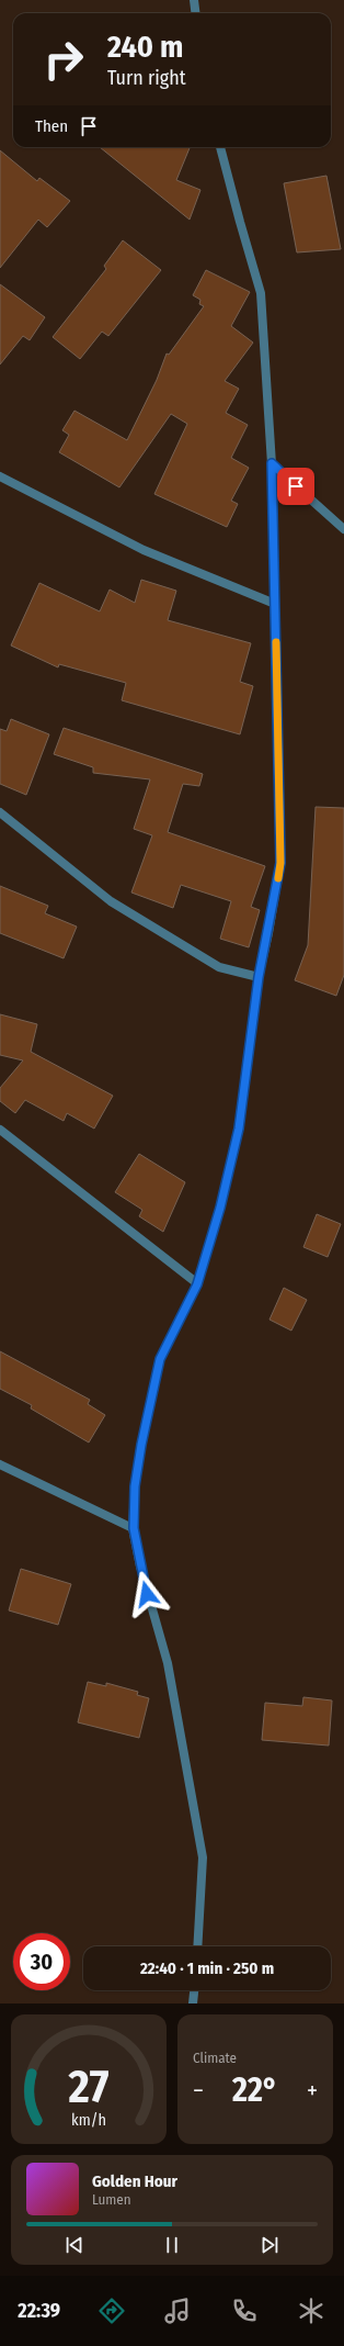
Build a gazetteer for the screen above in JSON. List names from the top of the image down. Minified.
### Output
{"page":{"turn":["240 m","Turn right"],"then":"Then","limit":"30","trip":"22:40 · 1 min · 250 m","tile":"Climate","heat":["−","22°","+"],"song":["Golden Hour","Lumen"],"tabs":"22:39","gauge":["27","km/h"]}}
